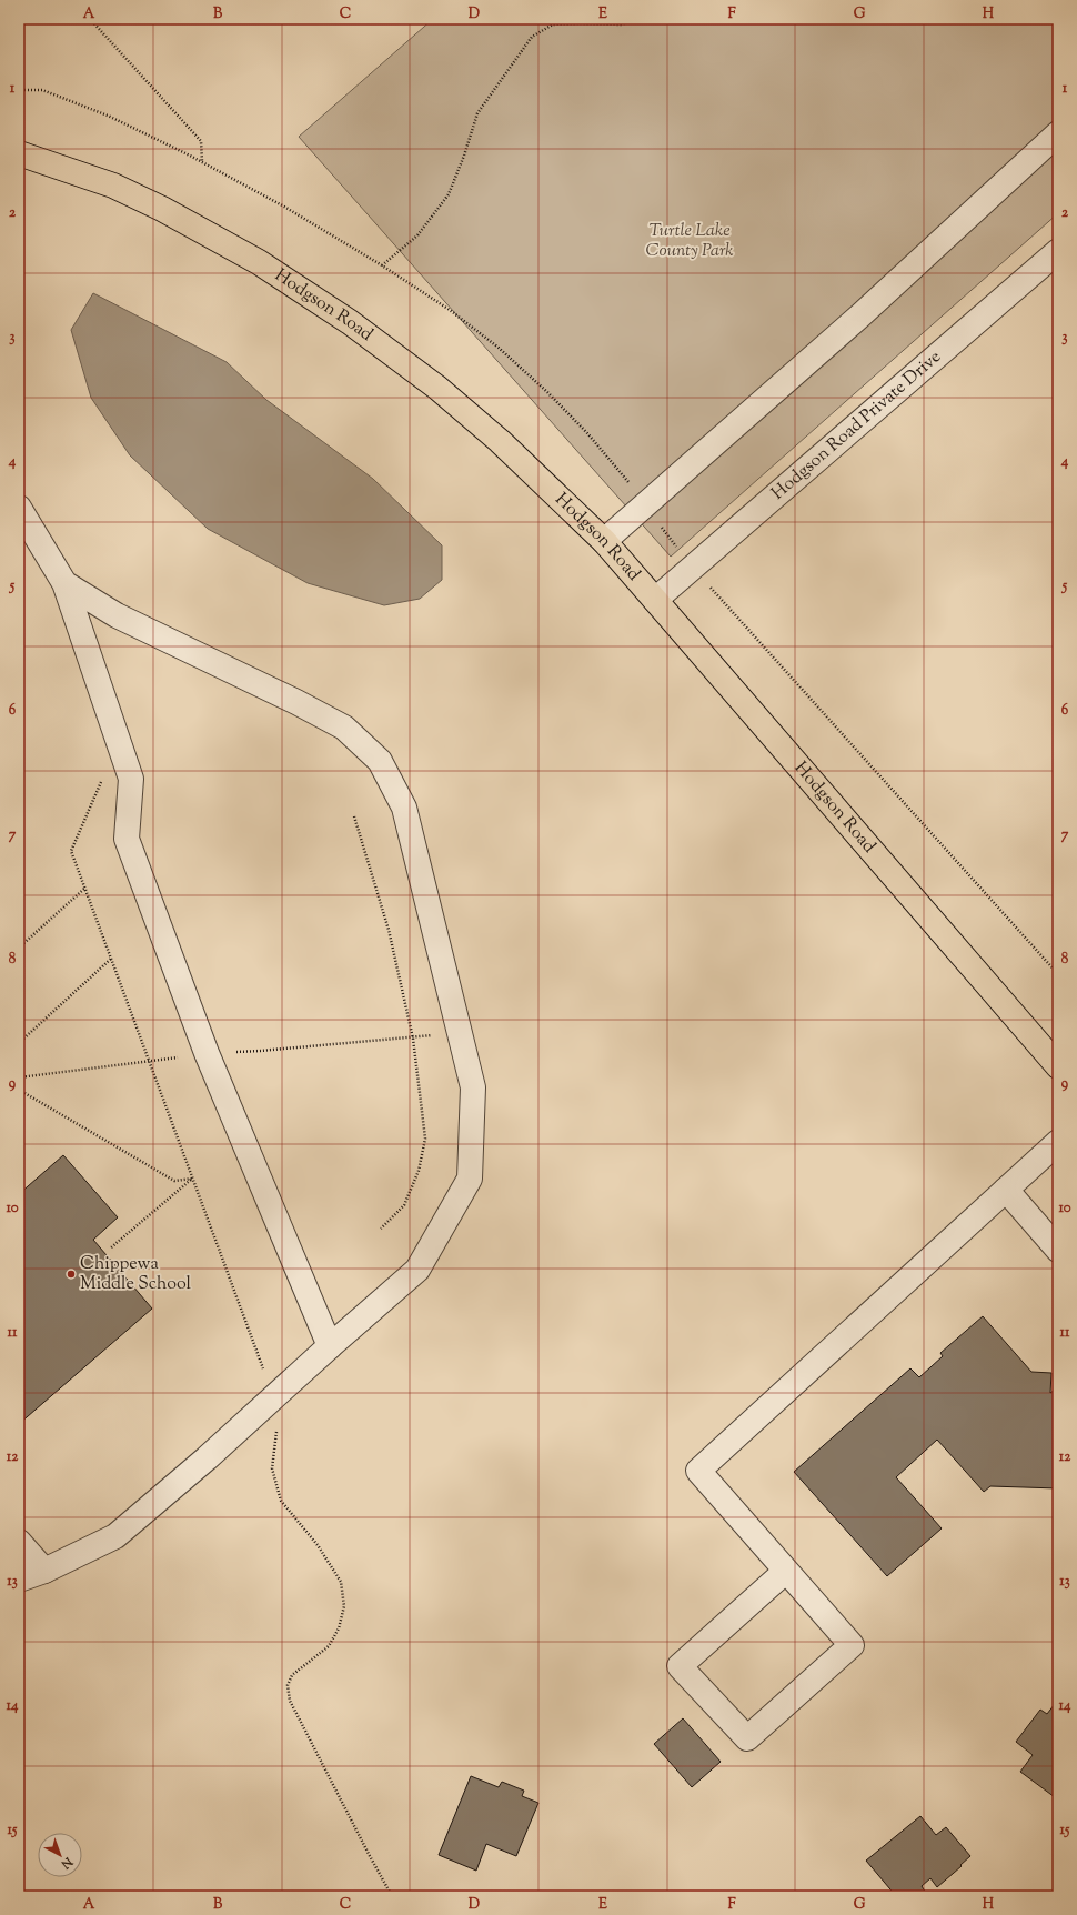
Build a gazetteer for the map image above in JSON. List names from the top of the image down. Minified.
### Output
{"streets":{"main road":["Hodgson Road"],"street":["Hodgson Road Private Drive"]},"crossings":[["Hodgson Road","Hodgson Road Private Drive"]],"parks":["Turtle Lake County Park"],"places":["Chippewa Middle School"],"north":"bottom right","grid":{"columns":["A","B","C","D","E","F","G","H"],"rows":["1","2","3","4","5","6","7","8","9","10","11","12","13","14","15"]}}
